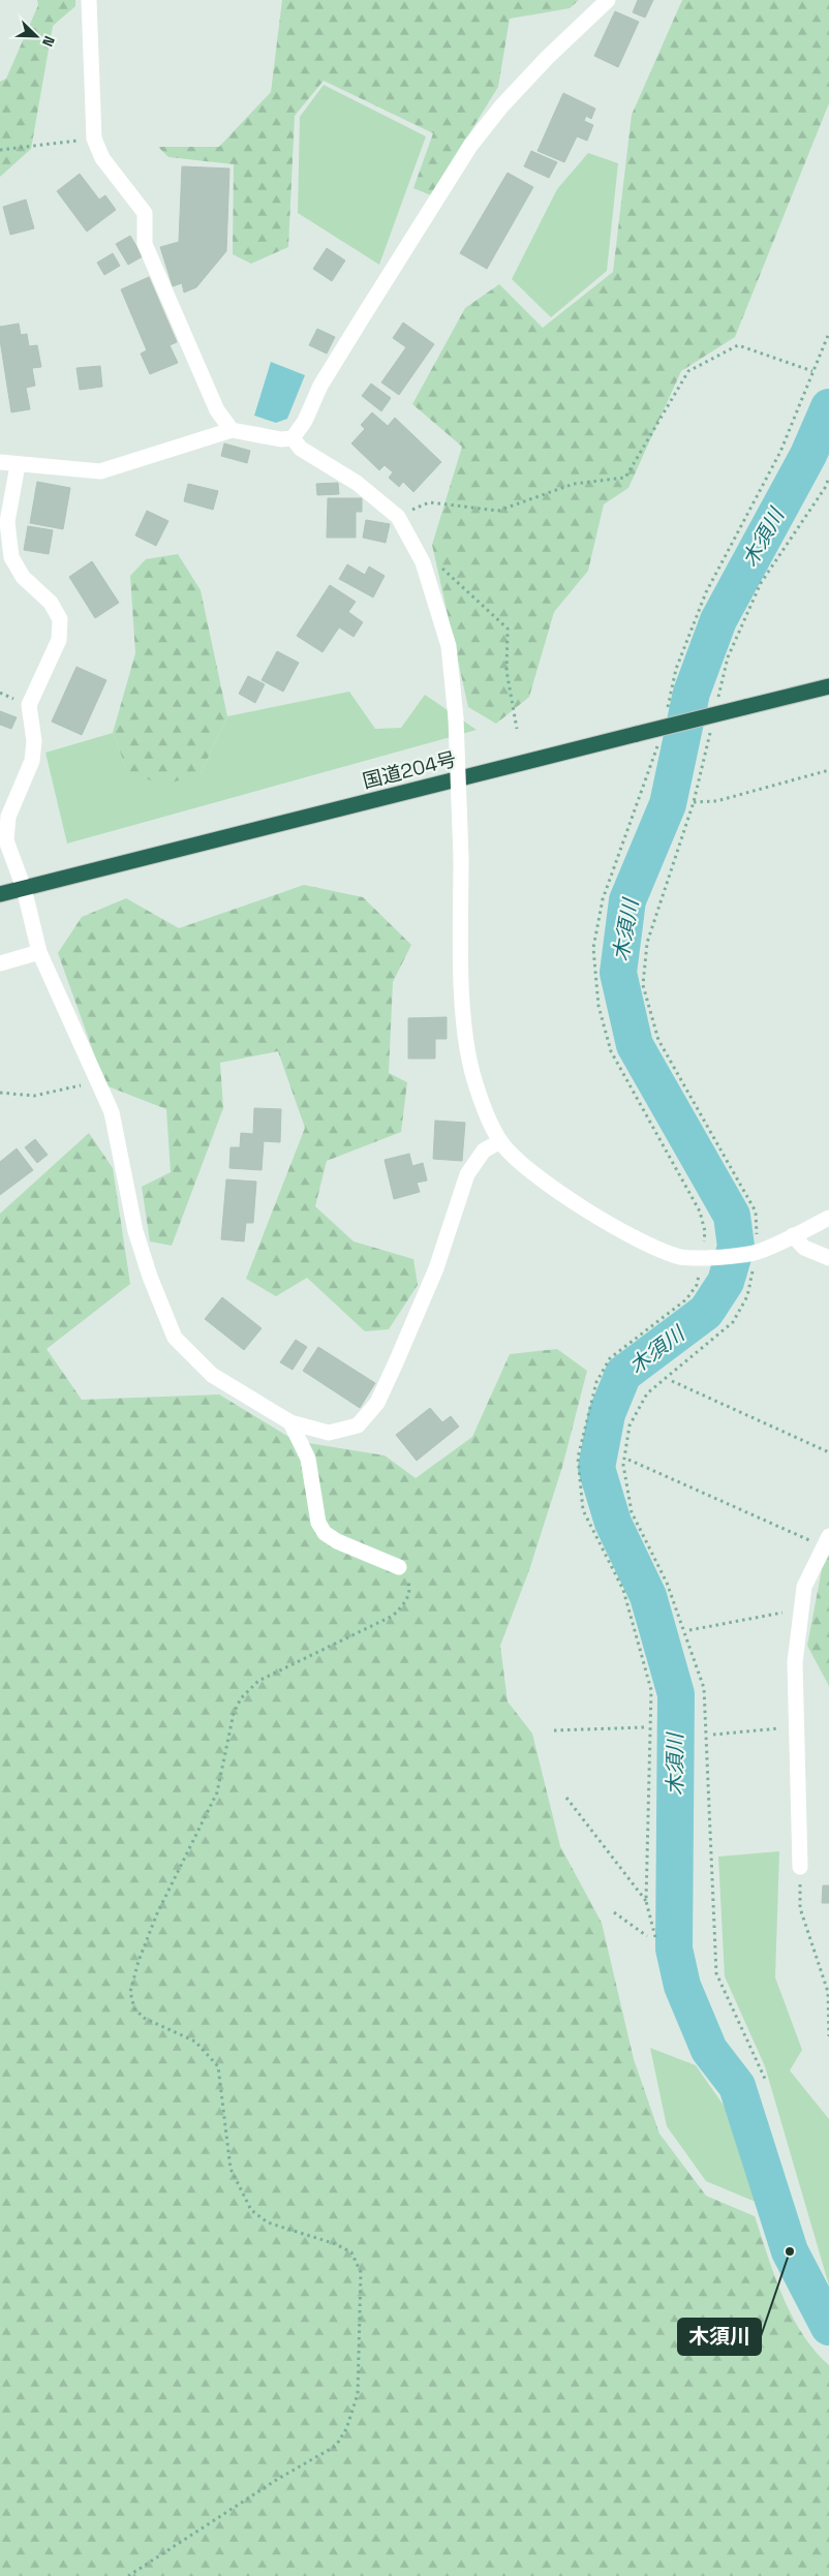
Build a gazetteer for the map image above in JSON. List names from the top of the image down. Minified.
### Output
{"streets":{"highway":["国道204号"]},"water":["木須川"],"places":["木須川"],"north":"bottom right"}
